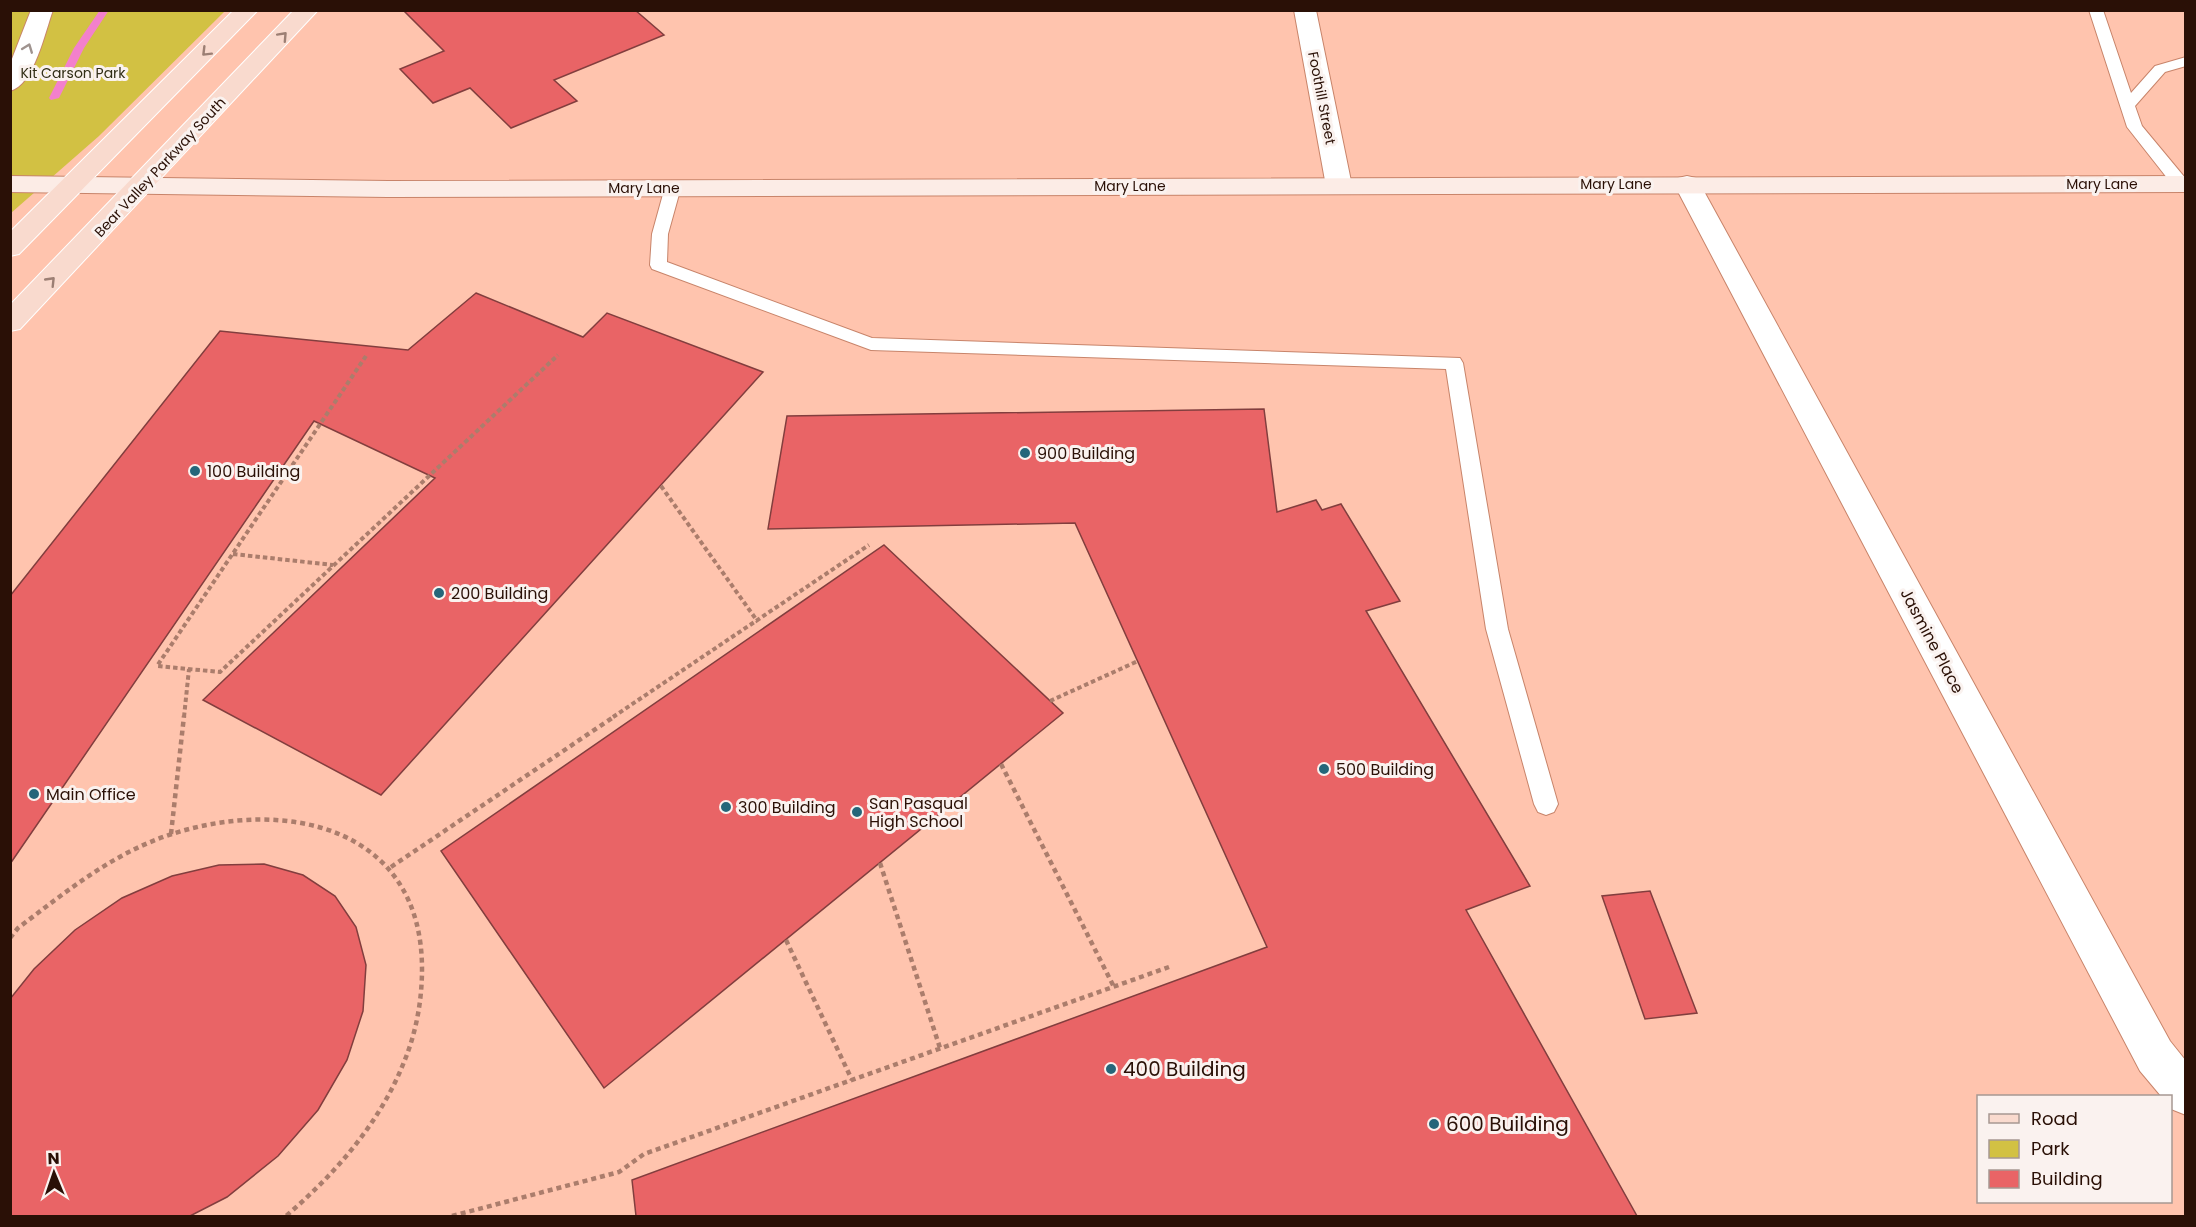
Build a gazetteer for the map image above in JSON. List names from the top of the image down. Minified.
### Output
{"streets":{"main road":["Bear Valley Parkway South"],"street":["Foothill Street","Mary Lane","Jasmine Place"]},"crossings":[["Foothill Street","Mary Lane"],["Bear Valley Parkway South","Mary Lane"],["Mary Lane","Jasmine Place"]],"parks":["Kit Carson Park"],"places":["900 Building","100 Building","200 Building","500 Building","Main Office","300 Building","San Pasqual High School","400 Building","600 Building"],"legend":["Road","Park","Building"],"north":"top"}
